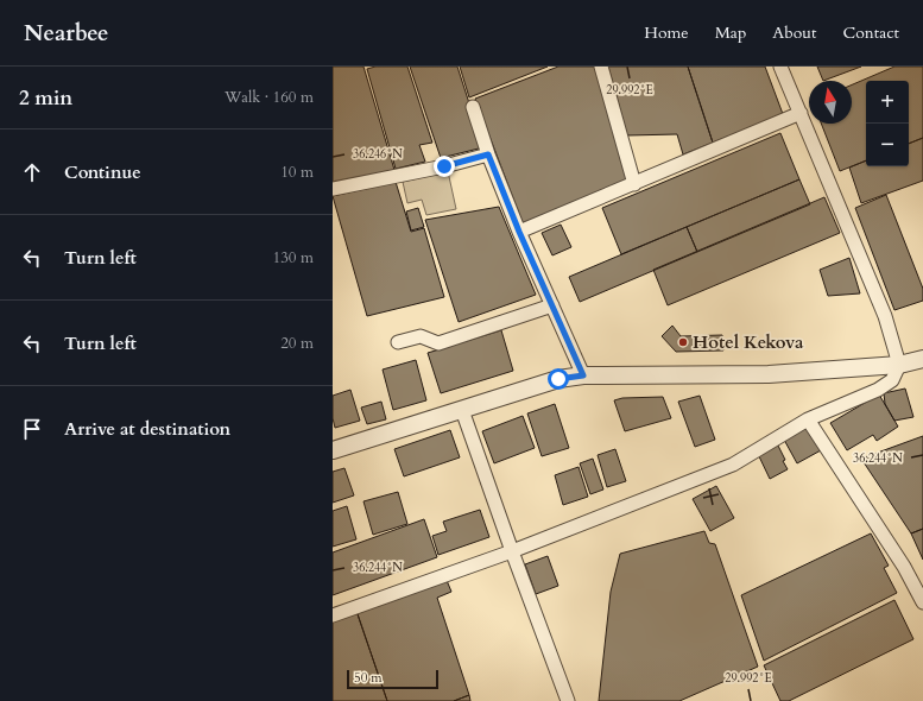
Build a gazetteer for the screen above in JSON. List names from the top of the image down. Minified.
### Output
{"places":["Hotel Kekova"],"scale_bar":"50 m","north":"top","page":{"header":"Nearbee","nav":["Home","Map","About","Contact"],"heading":["2 min","Walk · 160 m"],"map_buttons":["+","−"],"list":[["Continue","10 m"],["Turn left","130 m"],["Turn left","20 m"],"Arrive at destination"],"scale":"50 m"},"coordinates":["29.992°E","36.246°N","36.244°N"]}
